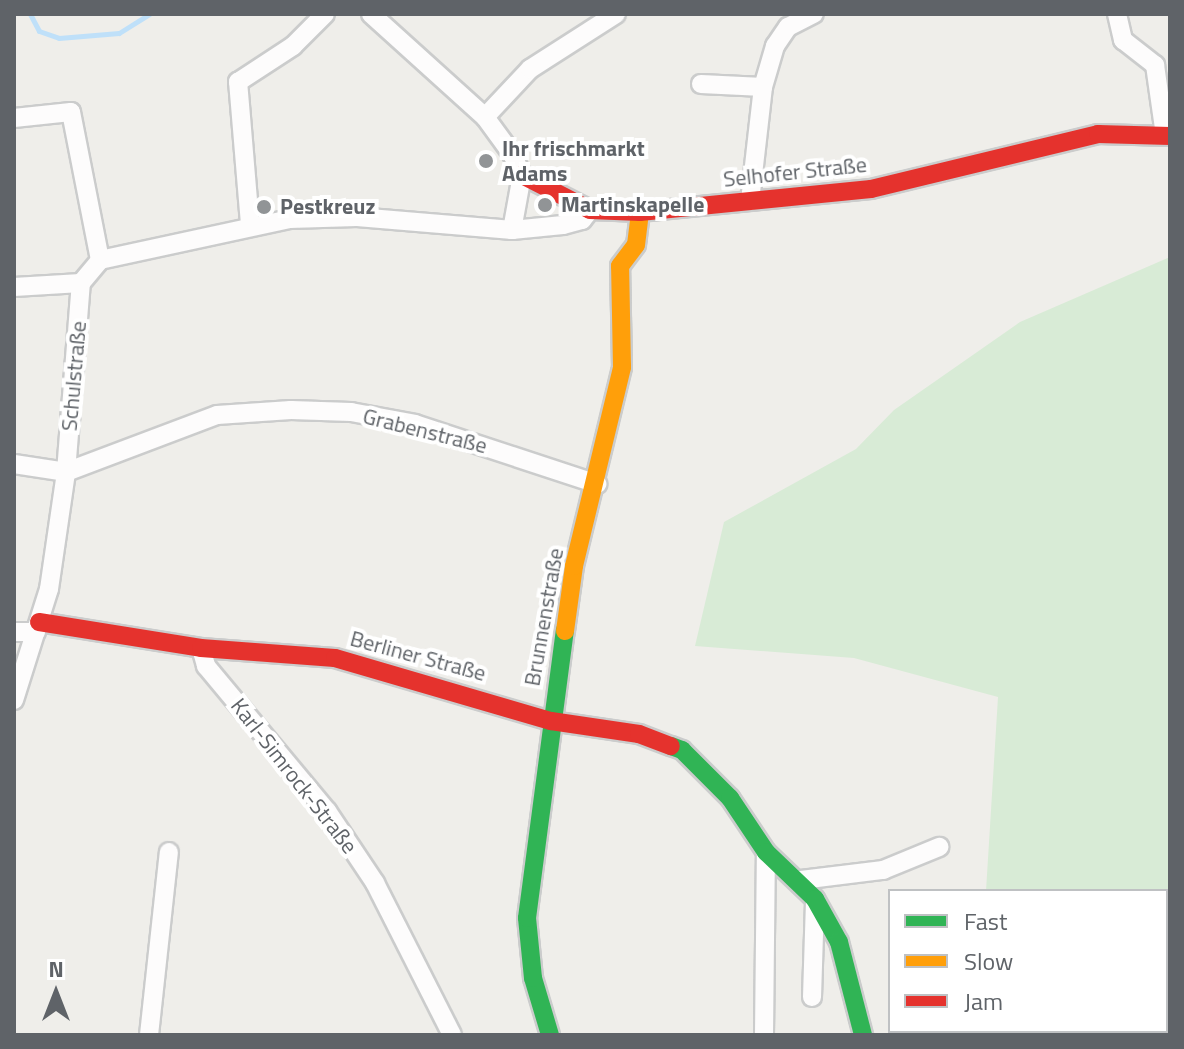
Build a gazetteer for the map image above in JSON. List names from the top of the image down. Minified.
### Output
{"streets":{"street":["Selhofer Straße","Schulstraße","Grabenstraße","Brunnenstraße","Berliner Straße","Karl-Simrock-Straße"]},"crossings":[["Selhofer Straße","Brunnenstraße"],["Schulstraße","Grabenstraße"],["Schulstraße","Berliner Straße"],["Grabenstraße","Brunnenstraße"],["Brunnenstraße","Berliner Straße"],["Berliner Straße","Karl-Simrock-Straße"]],"places":["Ihr frischmarkt Adams","Martinskapelle","Pestkreuz"],"legend":["Fast","Slow","Jam"],"north":"top"}
